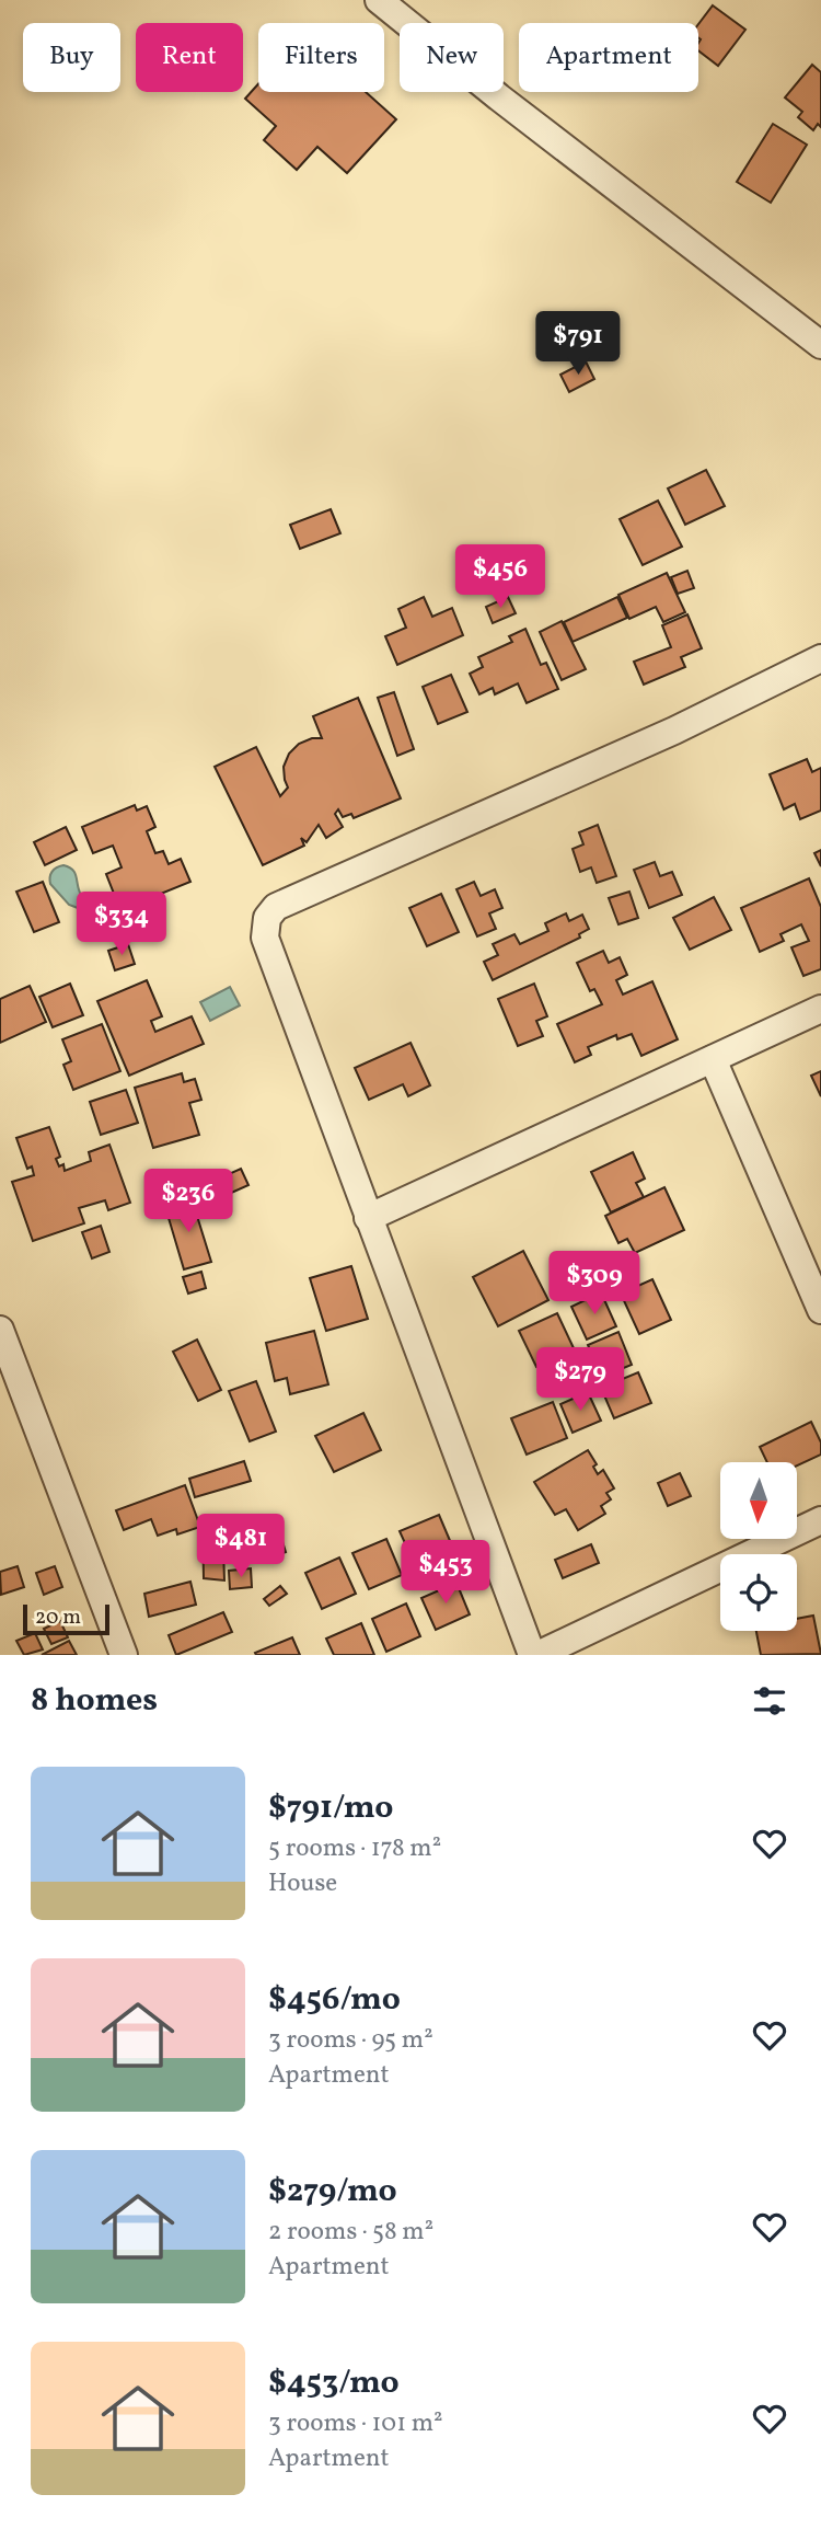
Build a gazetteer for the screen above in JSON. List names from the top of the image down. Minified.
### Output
{"scale_bar":"20 m","north":"bottom","page":{"chip":["Buy","Rent","Filters","New","Apartment"],"price":["$791","$456","$334","$236","$309","$279","$481","$453"],"scale":"20 m","heading":"8 homes","list":[{"name":"$791/mo","note":"5 rooms · 178 m² · House"},{"name":"$456/mo","note":"3 rooms · 95 m² · Apartment"},{"name":"$279/mo","note":"2 rooms · 58 m² · Apartment"},{"name":"$453/mo","note":"3 rooms · 101 m² · Apartment"}]}}
